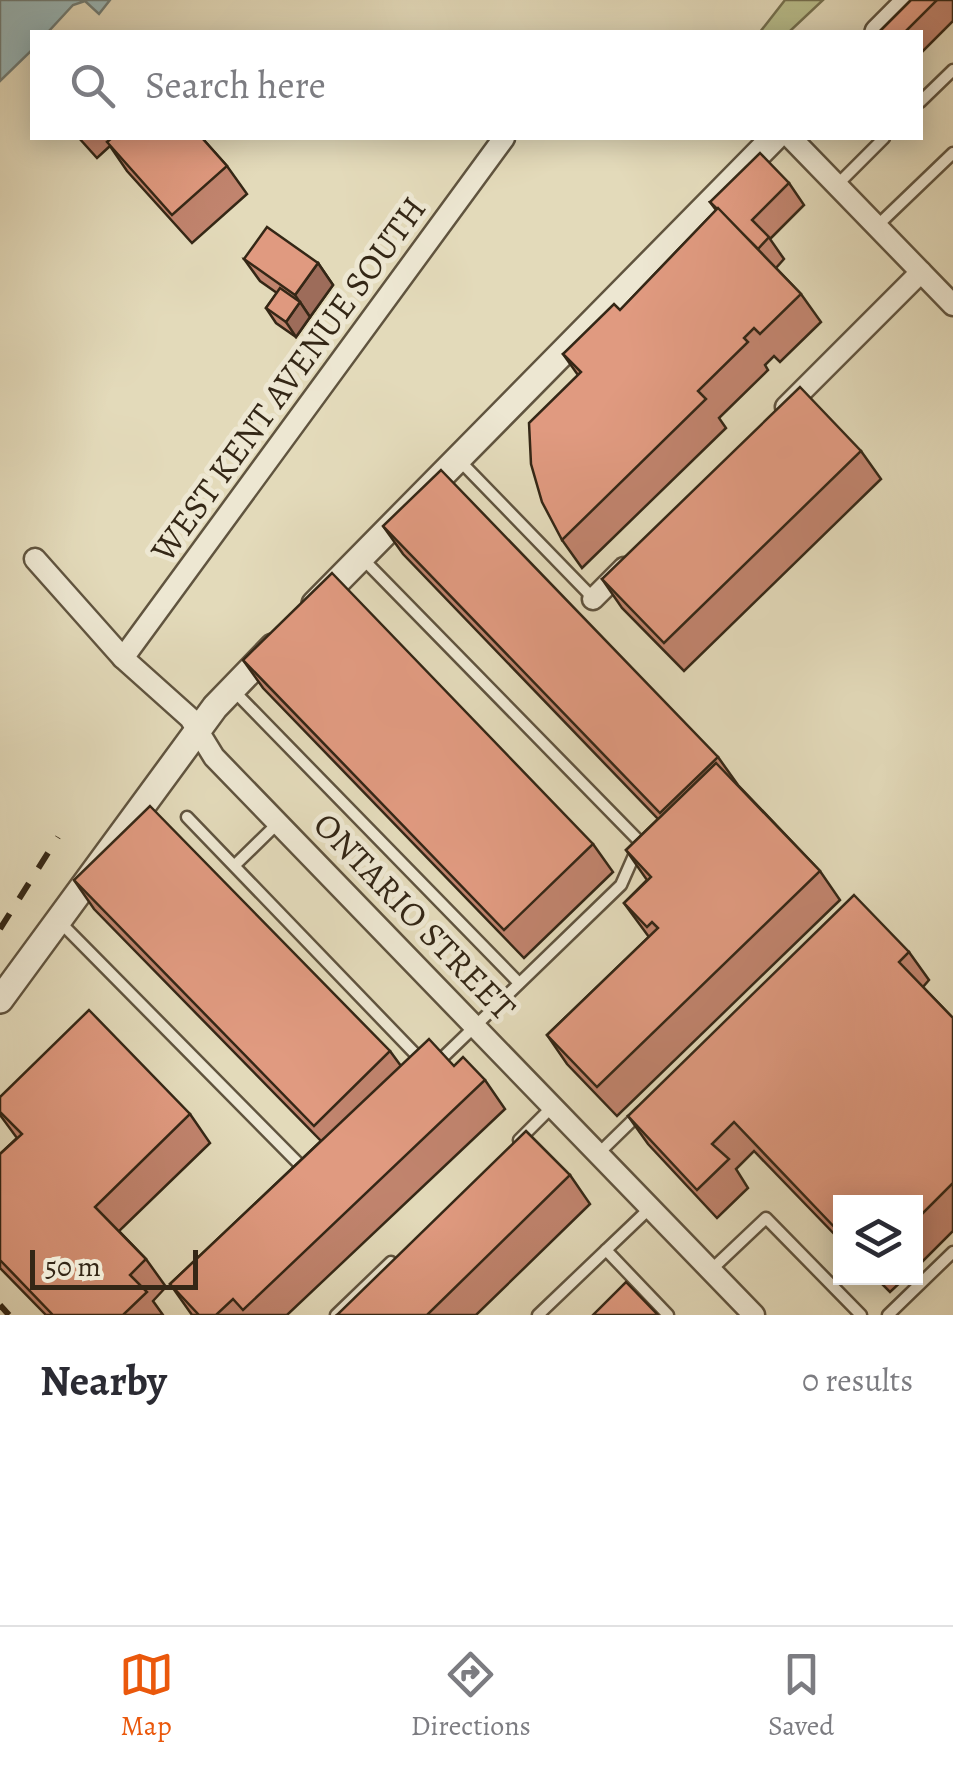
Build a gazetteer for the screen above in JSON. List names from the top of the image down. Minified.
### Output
{"streets":{"street":["WEST KENT AVENUE SOUTH","ONTARIO STREET"]},"crossings":[["WEST KENT AVENUE SOUTH","ONTARIO STREET"]],"scale_bar":"50 m","page":{"search":"Search here","scale":"50 m","heading":["Nearby","0 results"],"nav":["Map","Directions","Saved"]}}
